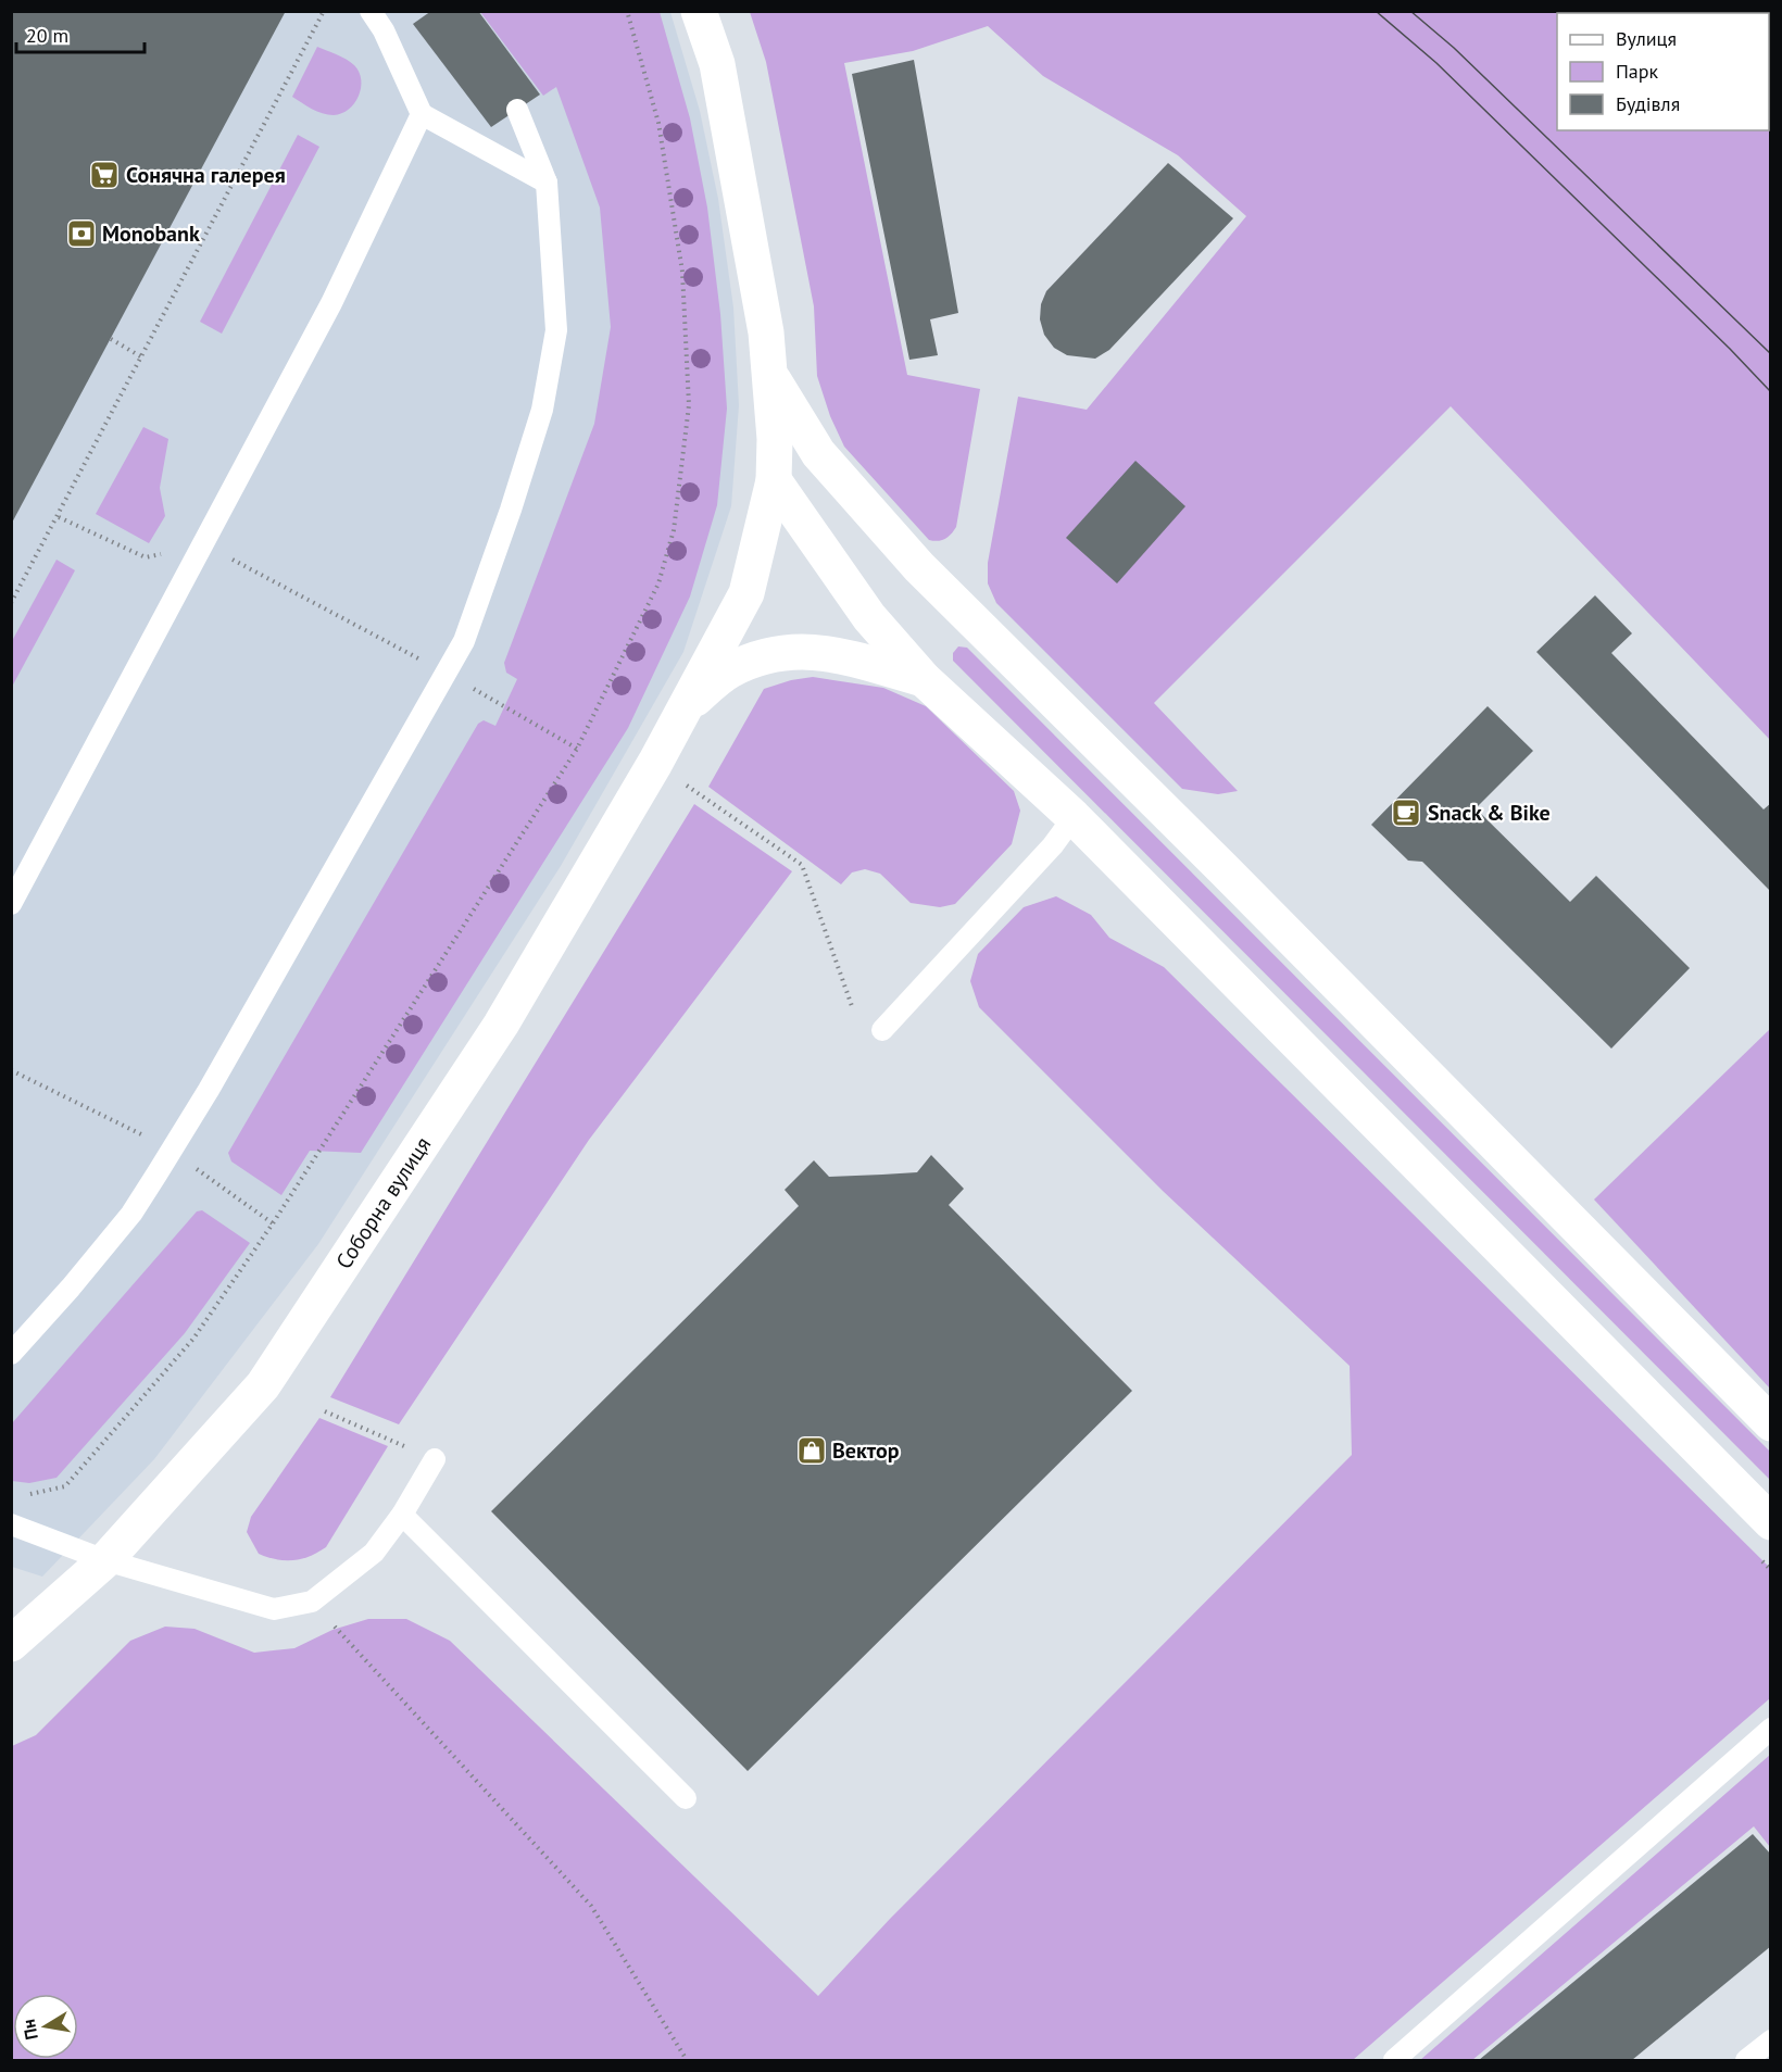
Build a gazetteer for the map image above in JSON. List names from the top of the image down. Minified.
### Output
{"streets":{"street":["Соборна вулиця"]},"places":{"supermarket":["Сонячна галерея"],"bank":["Monobank"],"cafe":["Snack & Bike"],"shop":["Вектор"]},"legend":["Вулиця","Парк","Будівля"],"scale_bar":"20 m","north":"left"}
